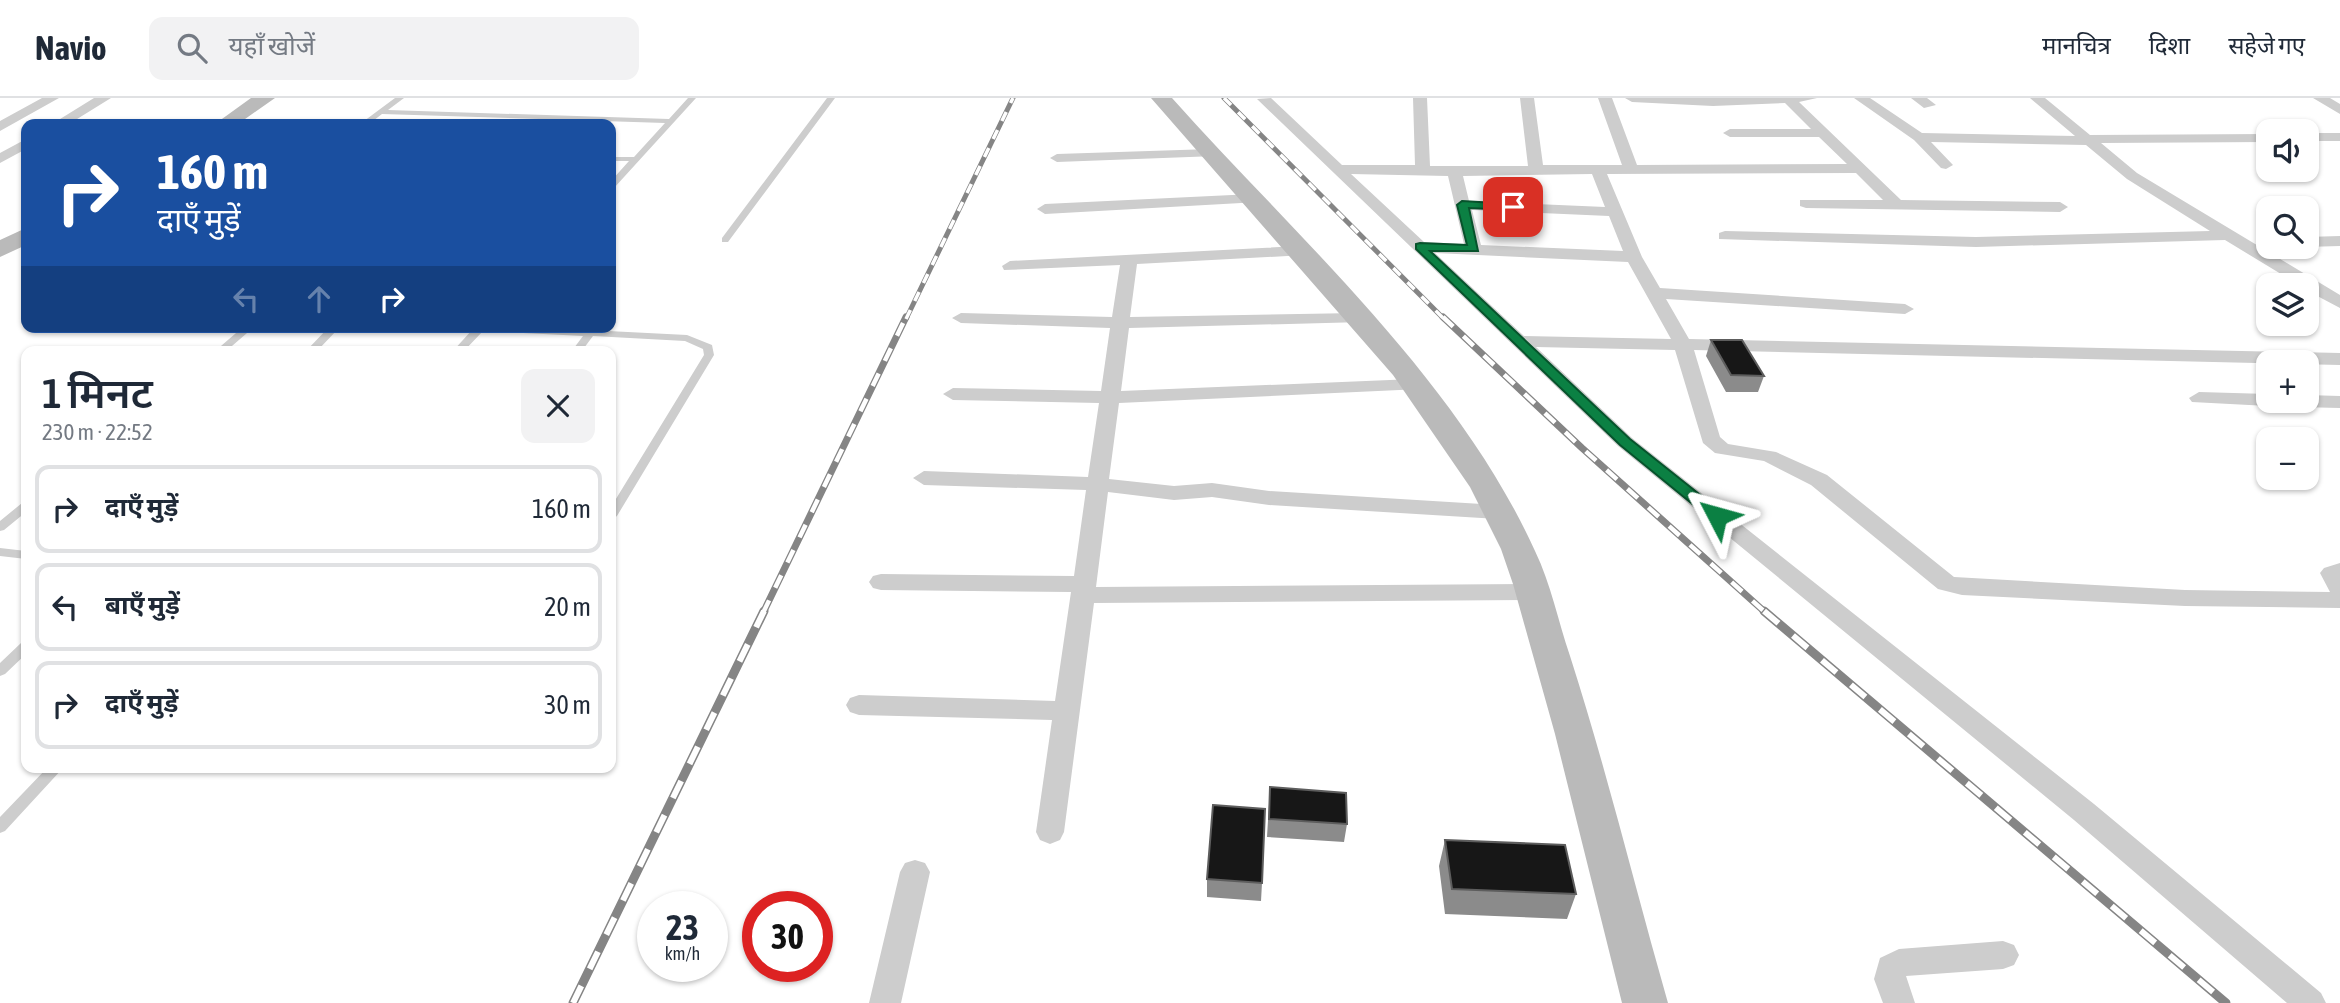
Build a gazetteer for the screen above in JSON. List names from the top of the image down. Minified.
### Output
{"page":{"header":"Navio","search":"यहाँ खोजें","nav":["मानचित्र","दिशा","सहेजे गए"],"map_buttons":["+","−"],"turn":["160 m","दाएँ मुड़ें"],"heading":["1 मिनट","230 m · 22:52"],"list":[{"name":"दाएँ मुड़ें","value":"160 m"},{"name":"बाएँ मुड़ें","value":"20 m"},{"name":"दाएँ मुड़ें","value":"30 m"}],"speed":"23 km/h","limit":"30"}}
